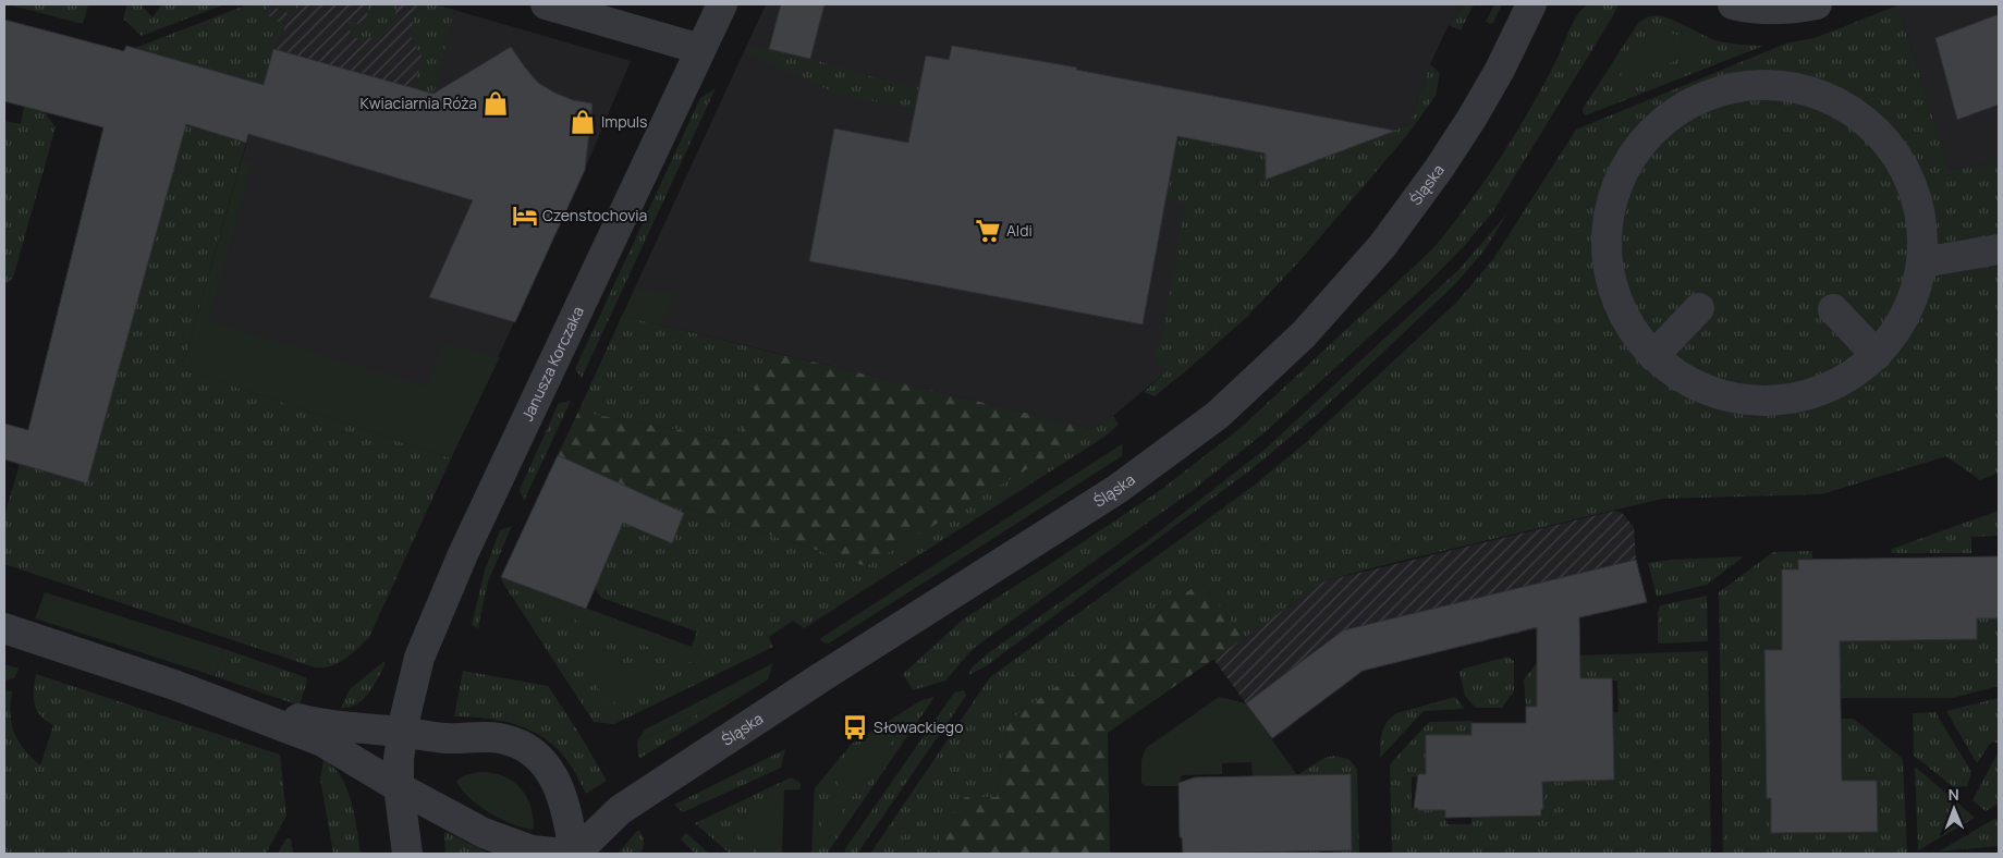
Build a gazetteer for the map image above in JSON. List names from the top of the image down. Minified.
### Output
{"streets":{"street":["Śląska","Janusza Korczaka"]},"places":{"shop":["Kwiaciarnia Róża","Impuls"],"hotel":["Czenstochovia"],"supermarket":["Aldi"],"bus stop":["Słowackiego"]},"north":"top"}
